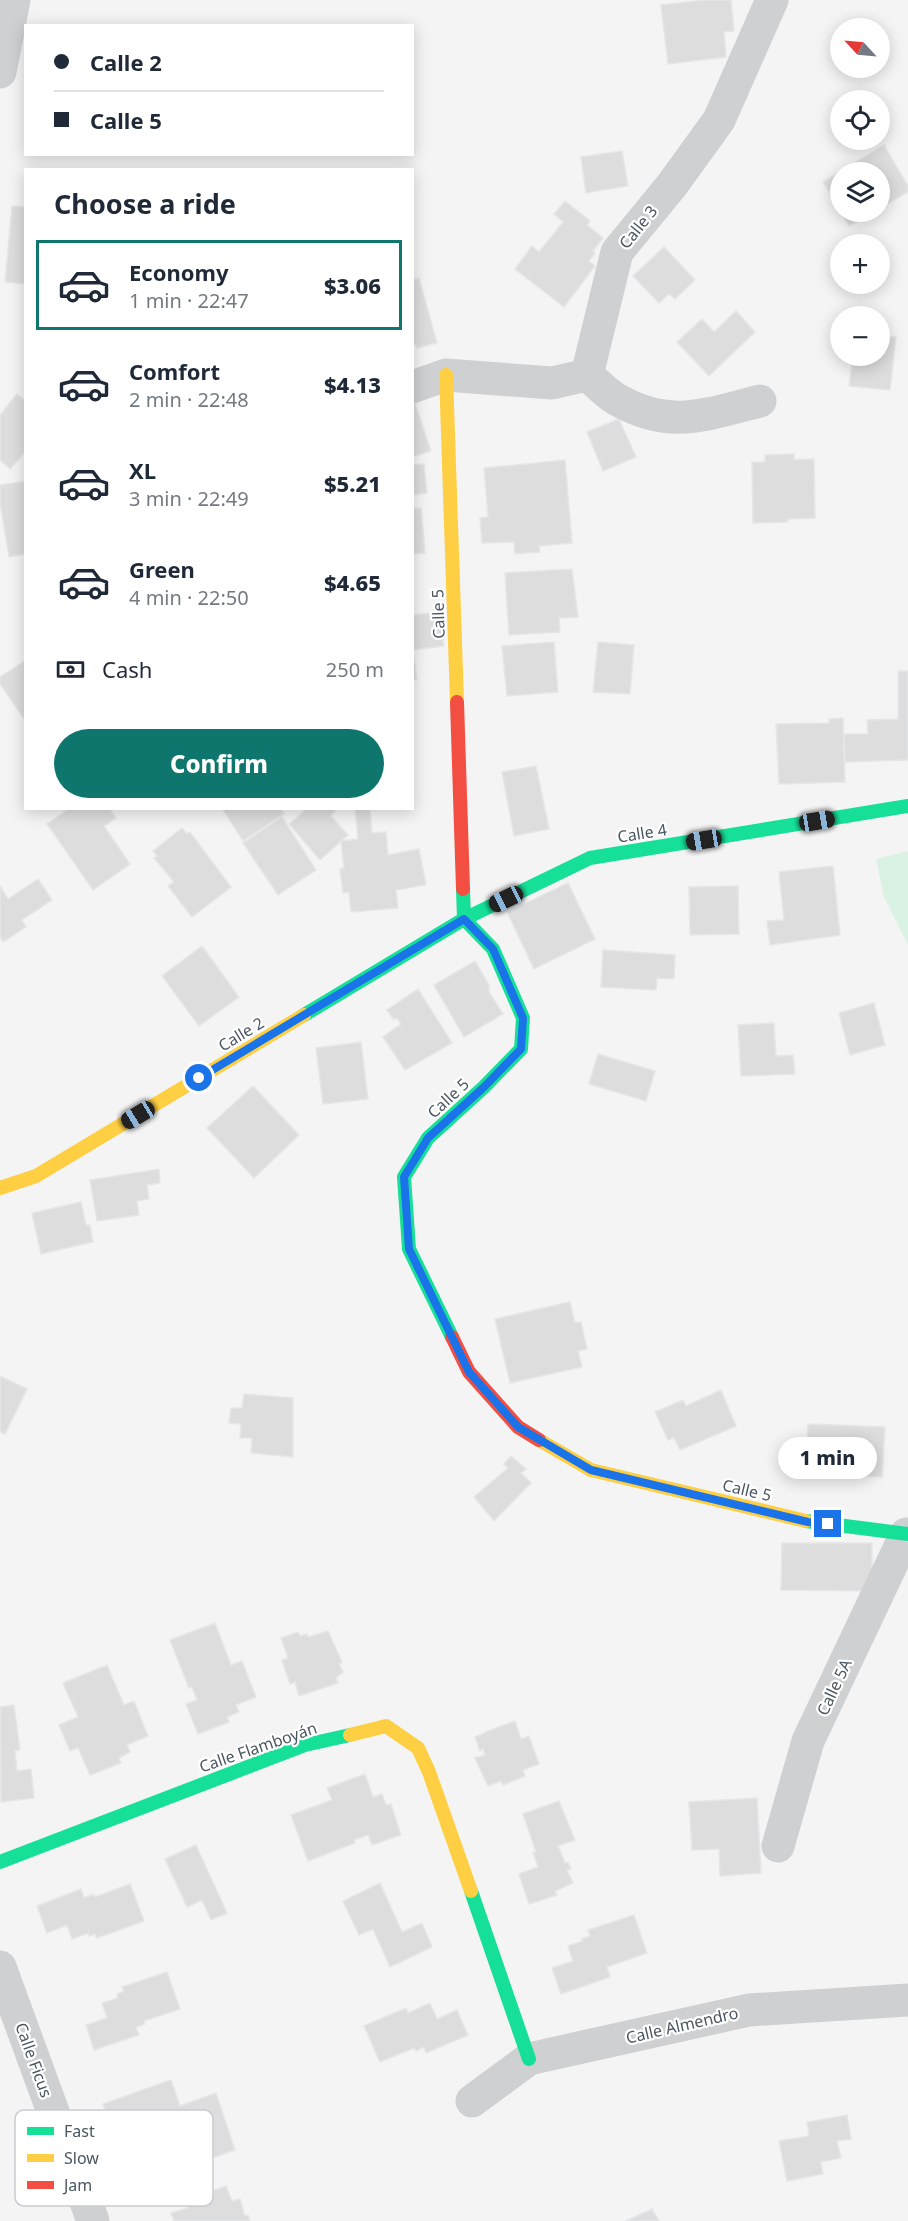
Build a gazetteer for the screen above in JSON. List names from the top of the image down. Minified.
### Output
{"streets":{"street":["Calle 3","Calle 5","Calle 4","Calle 2","Calle 5A","Calle Flamboyán","Calle Almendro","Calle Ficus"]},"crossings":[["Calle 5","Calle 4"],["Calle 5","Calle 2"],["Calle 5","Calle 5A"],["Calle 4","Calle 2"],["Calle Flamboyán","Calle Almendro"]],"legend":["Fast","Slow","Jam"],"north":"top left","page":{"map_buttons":["+","−"],"banner":["Calle 2","Calle 5"],"heading":"Choose a ride","list":[{"name":"Economy","note":"1 min · 22:47","value":"$3.06"},{"name":"Comfort","note":"2 min · 22:48","value":"$4.13"},{"name":"XL","note":"3 min · 22:49","value":"$5.21"},{"name":"Green","note":"4 min · 22:50","value":"$4.65"}],"pay":["Cash","250 m"],"buttons":"Confirm","bubble":"1 min"}}
